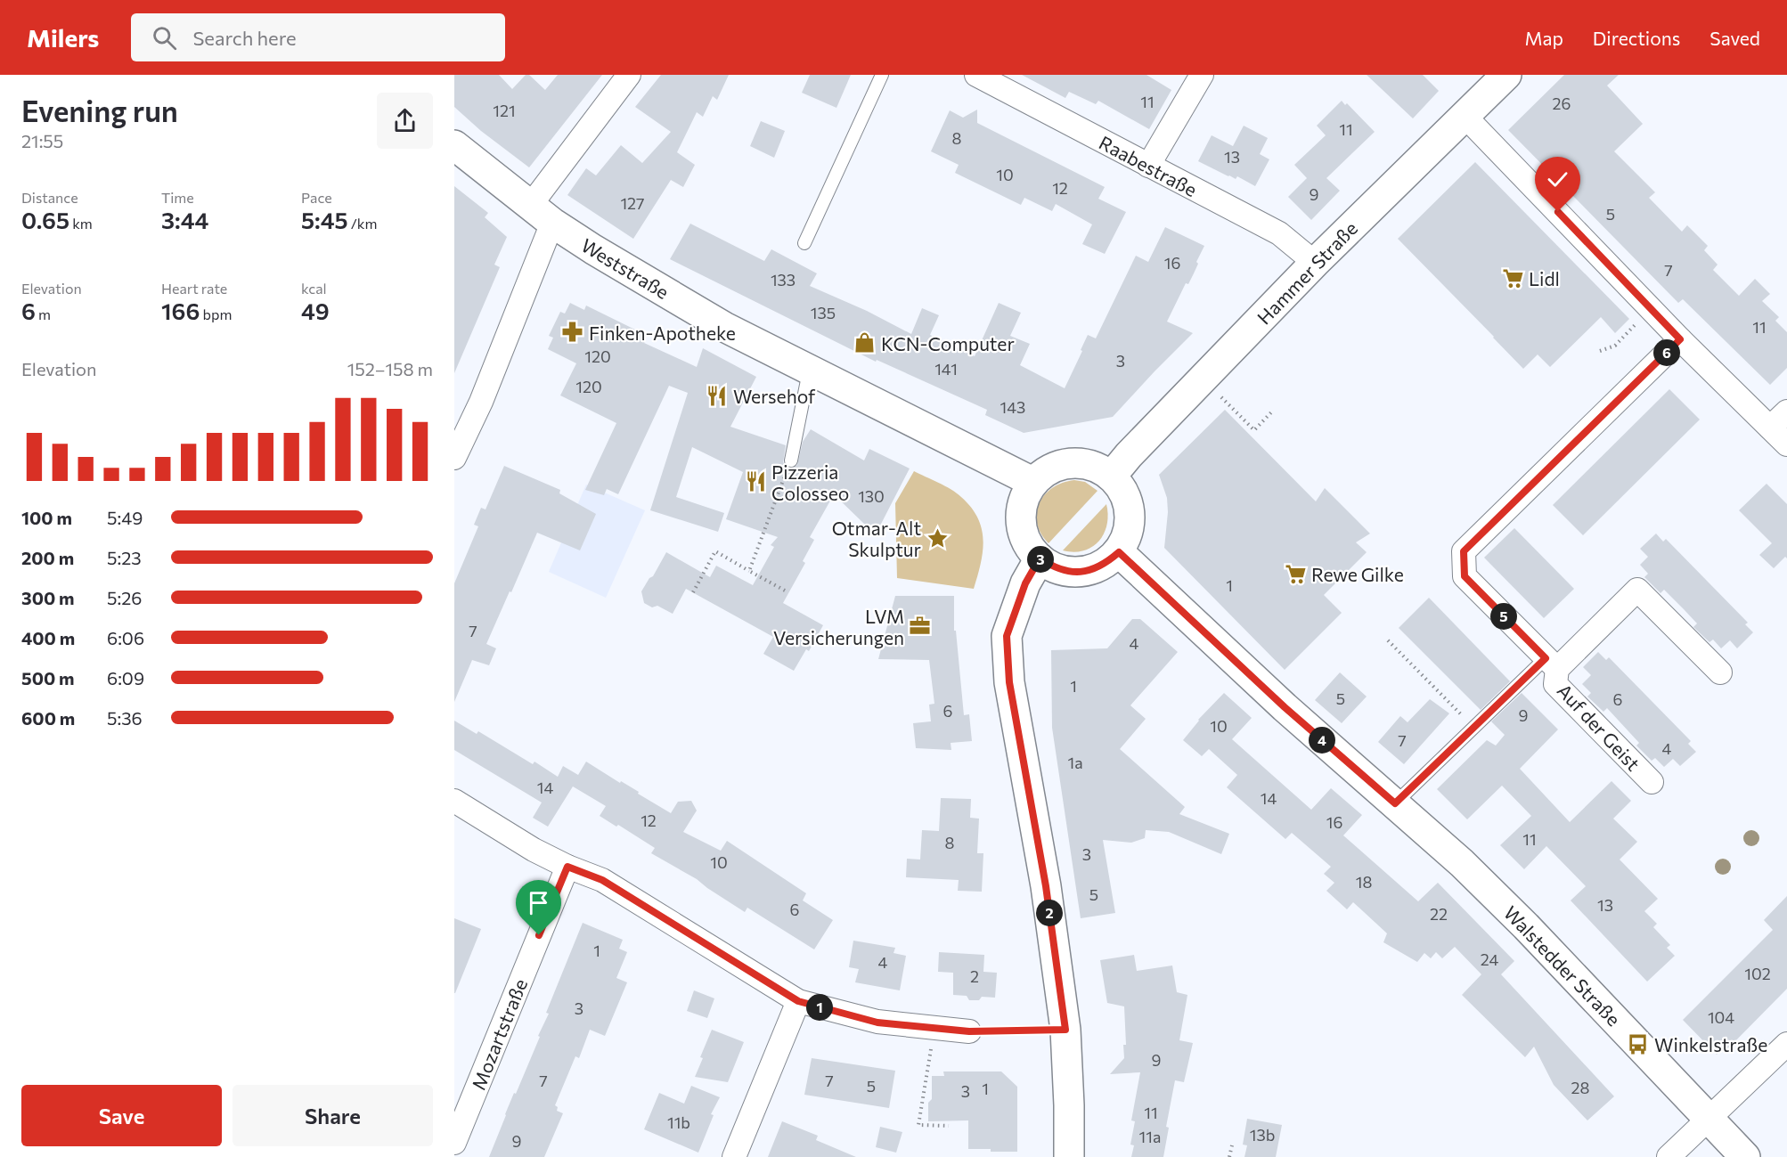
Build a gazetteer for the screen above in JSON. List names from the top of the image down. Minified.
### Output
{"streets":{"main road":["Weststraße","Hammer Straße","Walstedder Straße"],"street":["Raabestraße","Auf der Geist","Mozartstraße"]},"crossings":[["Raabestraße","Hammer Straße"],["Weststraße","Hammer Straße"],["Weststraße","Walstedder Straße"],["Hammer Straße","Walstedder Straße"]],"places":{"supermarket":["Lidl","Rewe Gilke"],"pharmacy":["Finken-Apotheke"],"shop":["KCN-Computer"],"restaurant":["Wersehof","Pizzeria Colosseo"],"place":["Otmar-Alt Skulptur"],"office":["LVM Versicherungen"],"bus stop":["Winkelstraße"]},"house_numbers":["11","26","121","11","8","13","10","12","9","127","5","16","7","133","135","11","120","3","141","120","143","130","1","7","4","1","5","6","6","9","10","7","4","1a","14","14","12","16","11","8","3","10","18","5","13","6","22","1","24","4","102","2","3","104","9","7","7","5","28","1","3","11","11b","13b","11a","9"],"page":{"header":"Milers","search":"Search here","nav":["Map","Directions","Saved"],"heading":["Evening run","21:55"],"stats":[["Distance","0.65 km"],["Time","3:44"],["Pace","5:45 /km"],["Elevation","6 m"],["Heart rate","166 bpm"],["kcal","49"]],"pins":["6","3","5","4","2","1"],"chart":["Elevation","152–158 m"],"list":[{"name":"100 m","note":"5:49"},{"name":"200 m","note":"5:23"},{"name":"300 m","note":"5:26"},{"name":"400 m","note":"6:06"},{"name":"500 m","note":"6:09"},{"name":"600 m","note":"5:36"}],"buttons":["Save","Share"]}}
